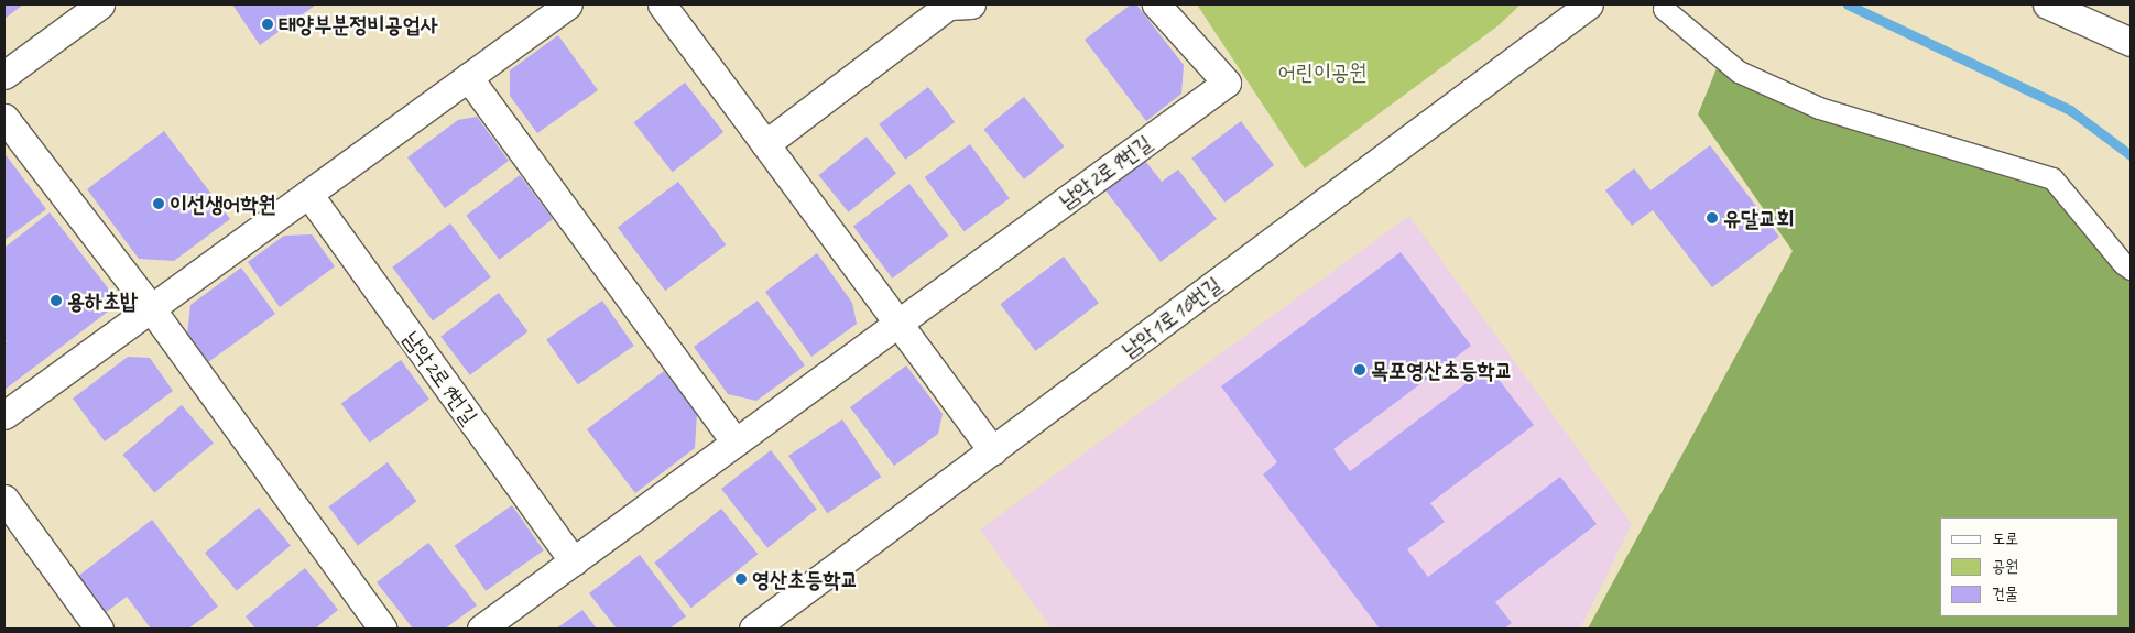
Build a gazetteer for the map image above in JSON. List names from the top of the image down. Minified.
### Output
{"streets":{"street":["남악2로9번길","남악1로16번길"]},"parks":["어린이공원"],"places":["태양부분정비공업사","이선생어학원","유달교회","용하초밥","목포영산초등학교","영산초등학교"],"legend":["도로","공원","건물"]}
